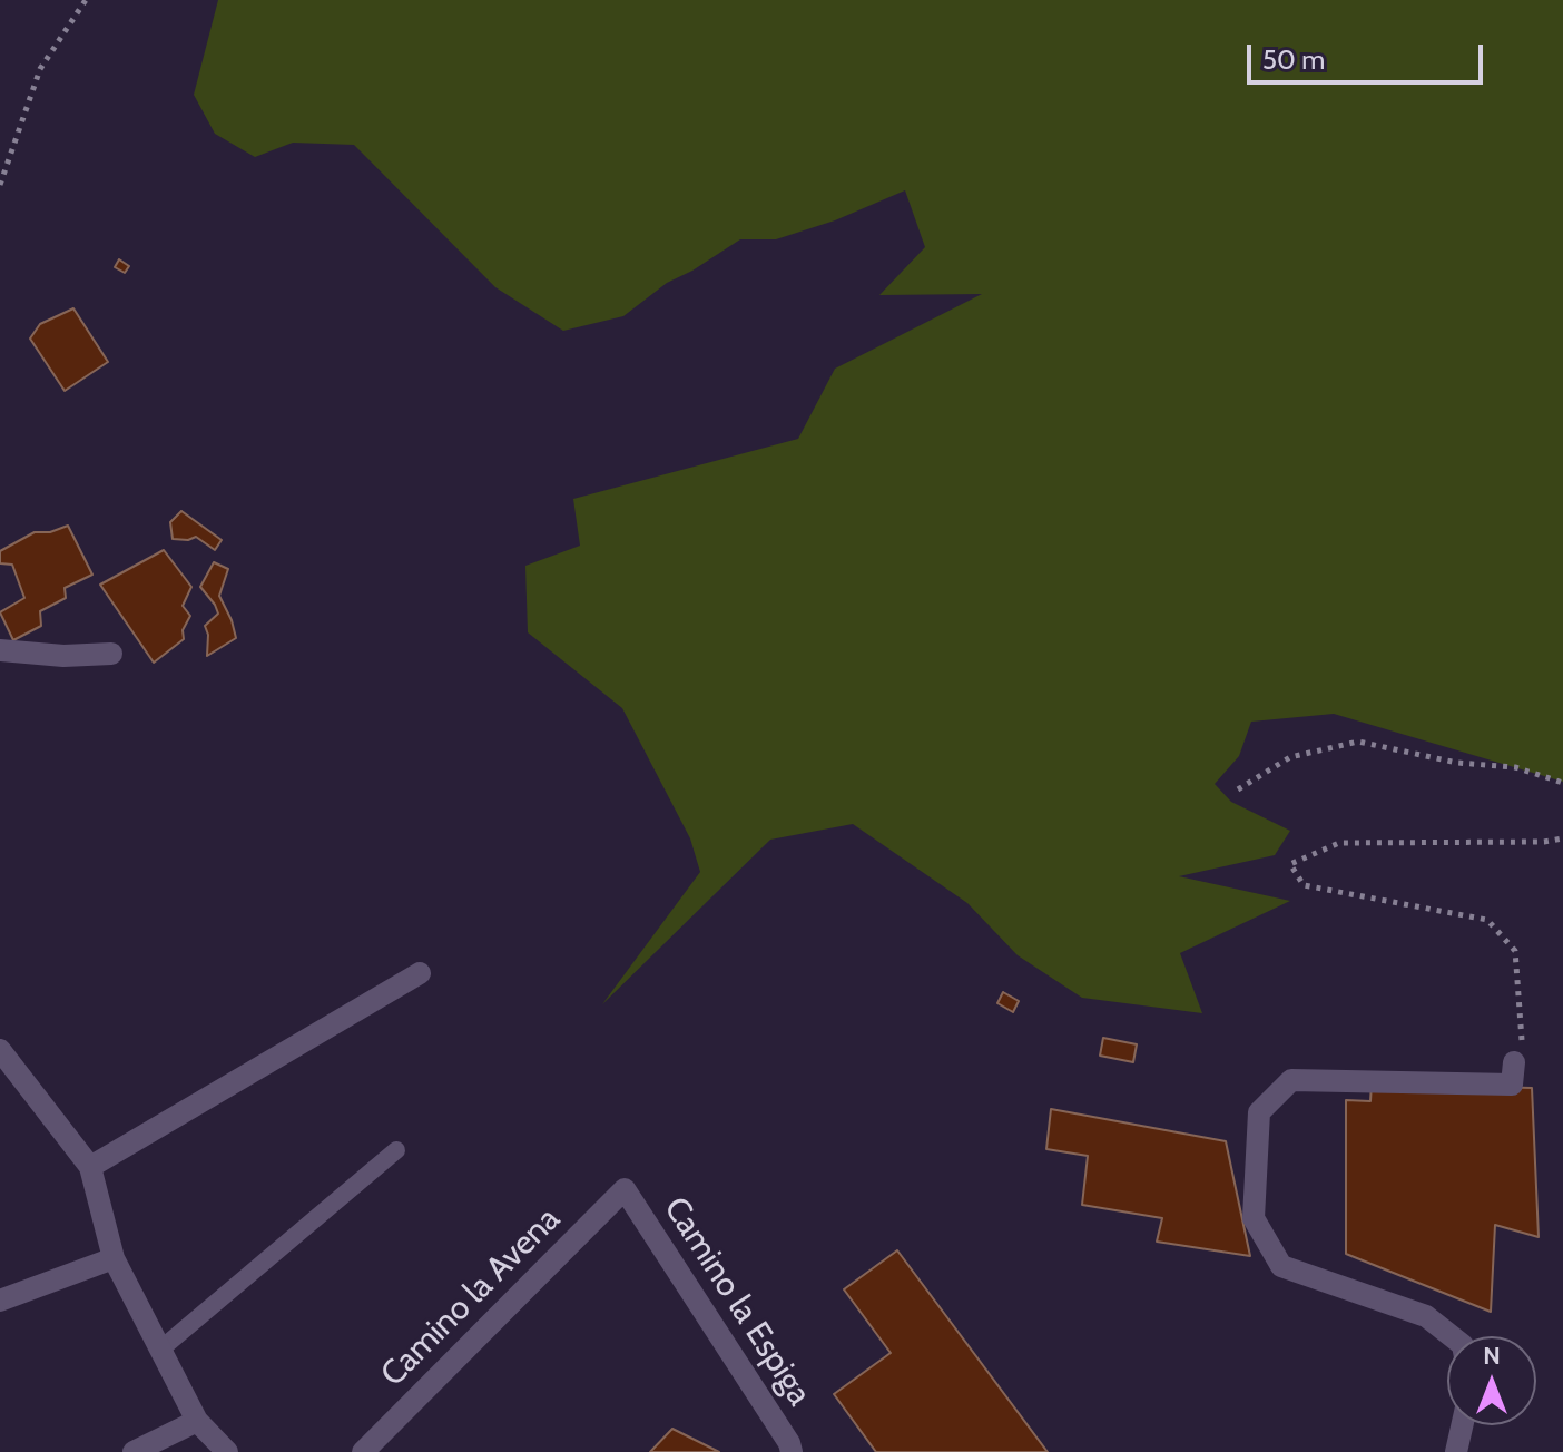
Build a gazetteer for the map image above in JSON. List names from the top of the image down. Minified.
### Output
{"streets":{"street":["Camino la Avena","Camino la Espiga"]},"crossings":[["Camino la Avena","Camino la Espiga"]],"scale_bar":"50 m","north":"top"}
